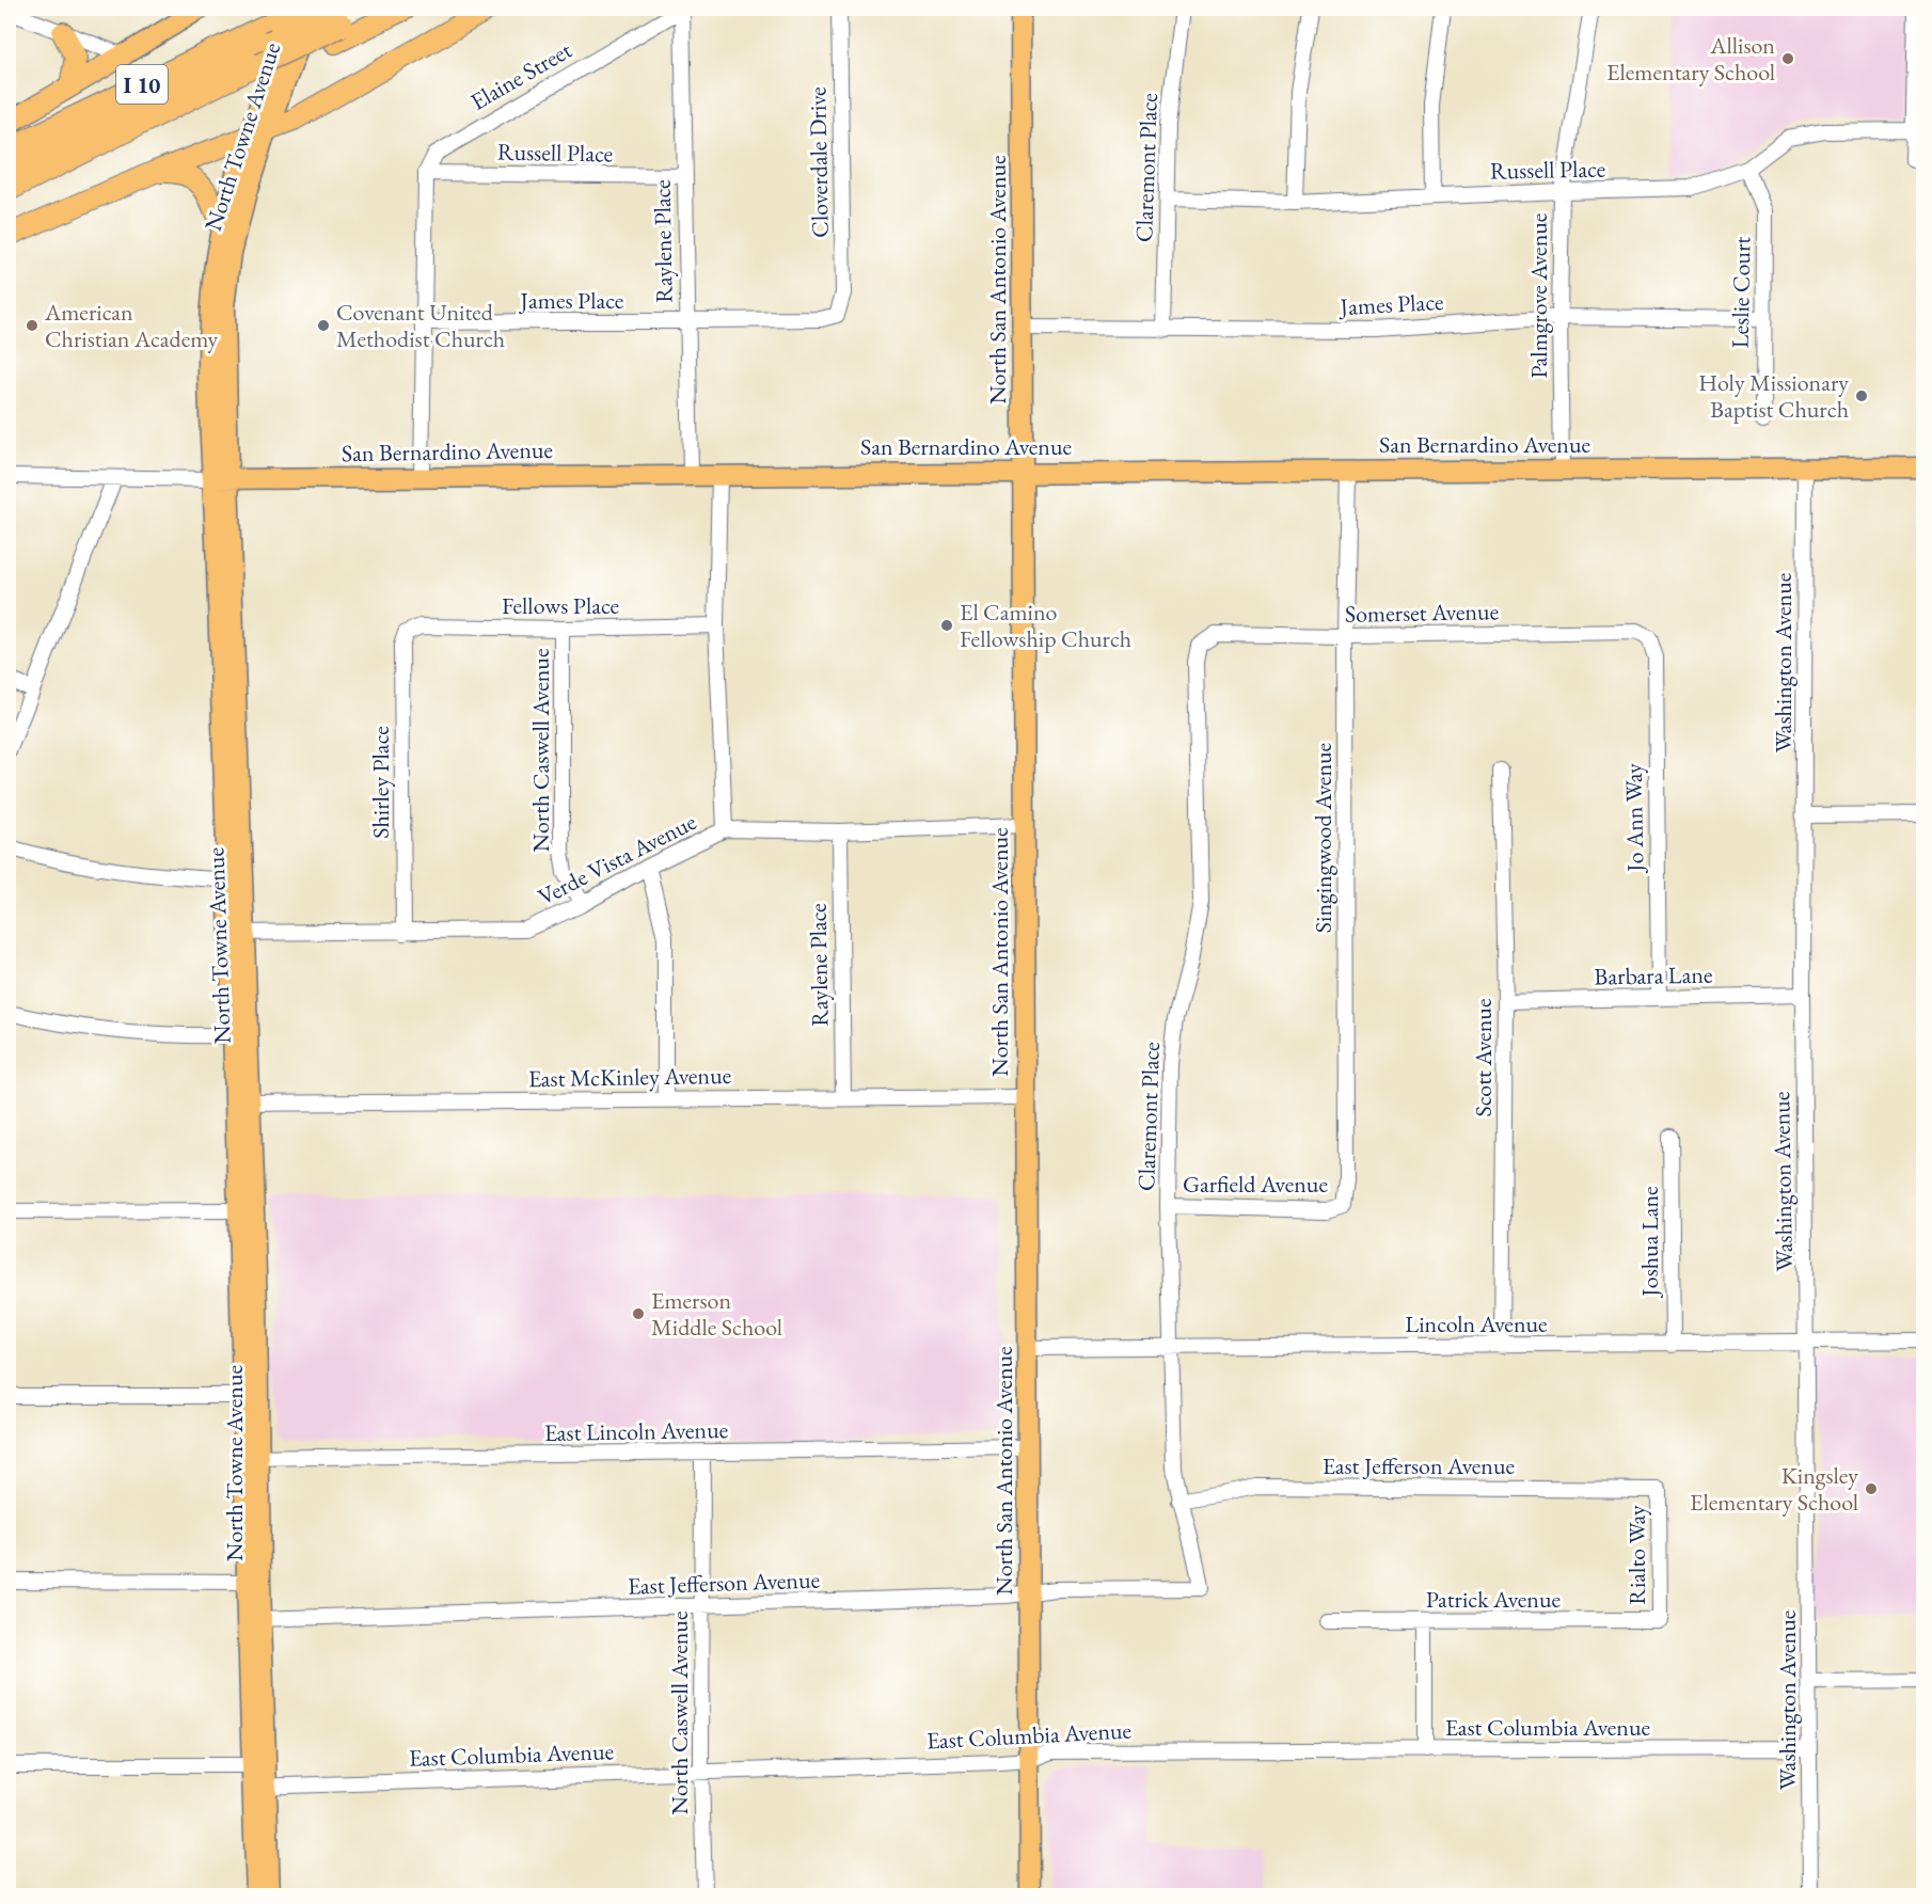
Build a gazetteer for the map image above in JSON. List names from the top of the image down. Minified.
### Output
{"streets":{"highway":["I 10"],"main road":["North Towne Avenue","North San Antonio Avenue","San Bernardino Avenue"],"street":["Elaine Street","Russell Place","Cloverdale Drive","Claremont Place","Raylene Place","Leslie Court","Palmgrove Avenue","James Place","Fellows Place","Somerset Avenue","Washington Avenue","North Caswell Avenue","Shirley Place","Jo Ann Way","Singingwood Avenue","Verde Vista Avenue","Barbara Lane","Scott Avenue","East McKinley Avenue","Garfield Avenue","Joshua Lane","Lincoln Avenue","East Lincoln Avenue","East Jefferson Avenue","Rialto Way","Patrick Avenue","East Columbia Avenue"]},"crossings":[["Elaine Street","Russell Place"],["Elaine Street","Raylene Place"],["I 10","North Towne Avenue"],["North Towne Avenue","San Bernardino Avenue"],["North Towne Avenue","Verde Vista Avenue"],["North Towne Avenue","East McKinley Avenue"],["North Towne Avenue","East Lincoln Avenue"],["North Towne Avenue","East Jefferson Avenue"],["North Towne Avenue","East Columbia Avenue"],["Russell Place","Claremont Place"],["Russell Place","Raylene Place"],["Russell Place","Leslie Court"],["Russell Place","Palmgrove Avenue"],["Cloverdale Drive","James Place"],["Claremont Place","James Place"],["Claremont Place","Somerset Avenue"],["Claremont Place","Garfield Avenue"],["Claremont Place","Lincoln Avenue"],["Claremont Place","East Jefferson Avenue"],["Raylene Place","James Place"],["Raylene Place","San Bernardino Avenue"],["Raylene Place","Verde Vista Avenue"],["Raylene Place","East McKinley Avenue"],["North San Antonio Avenue","James Place"],["North San Antonio Avenue","San Bernardino Avenue"],["North San Antonio Avenue","Verde Vista Avenue"],["North San Antonio Avenue","East McKinley Avenue"],["North San Antonio Avenue","Lincoln Avenue"],["North San Antonio Avenue","East Lincoln Avenue"],["North San Antonio Avenue","East Jefferson Avenue"],["North San Antonio Avenue","East Columbia Avenue"],["Leslie Court","James Place"],["Palmgrove Avenue","James Place"],["Palmgrove Avenue","San Bernardino Avenue"],["San Bernardino Avenue","Washington Avenue"],["San Bernardino Avenue","Singingwood Avenue"],["Fellows Place","North Caswell Avenue"],["Fellows Place","Shirley Place"],["Somerset Avenue","Jo Ann Way"],["Somerset Avenue","Singingwood Avenue"],["Washington Avenue","Barbara Lane"],["Washington Avenue","Lincoln Avenue"],["Washington Avenue","East Columbia Avenue"],["North Caswell Avenue","Verde Vista Avenue"],["North Caswell Avenue","East Lincoln Avenue"],["North Caswell Avenue","East Jefferson Avenue"],["North Caswell Avenue","East Columbia Avenue"],["Shirley Place","Verde Vista Avenue"],["Jo Ann Way","Barbara Lane"],["Singingwood Avenue","Garfield Avenue"],["Barbara Lane","Scott Avenue"],["Scott Avenue","Lincoln Avenue"],["Joshua Lane","Lincoln Avenue"],["East Jefferson Avenue","Rialto Way"],["Rialto Way","Patrick Avenue"]],"places":["Allison Elementary School","American Christian Academy","Covenant United Methodist Church","Holy Missionary Baptist Church","El Camino Fellowship Church","Emerson Middle School","Kingsley Elementary School"]}
